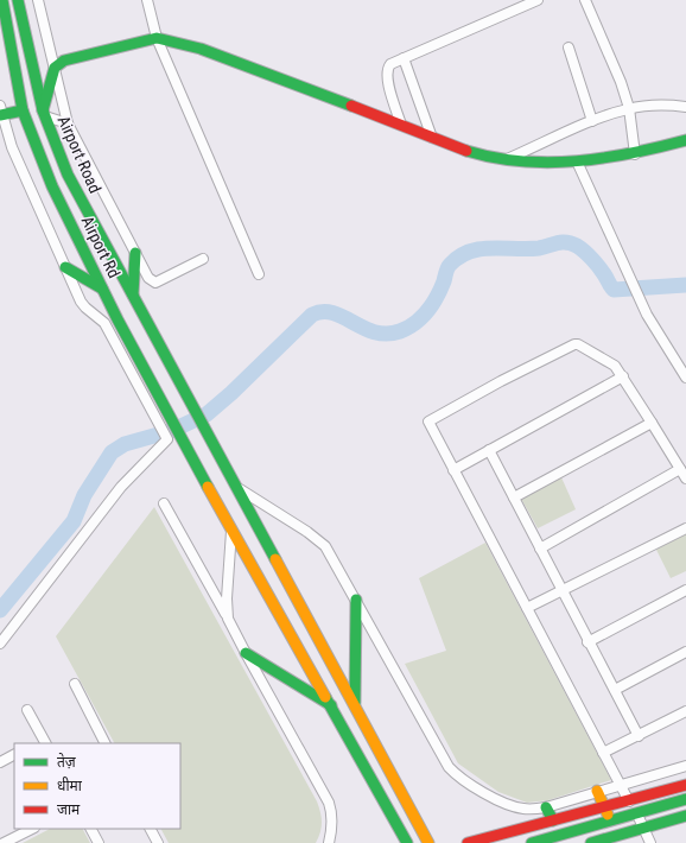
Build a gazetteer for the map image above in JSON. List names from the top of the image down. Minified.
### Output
{"streets":{"main road":["Airport Road","Airport Rd"]},"legend":["तेज़","धीमा","जाम"]}
